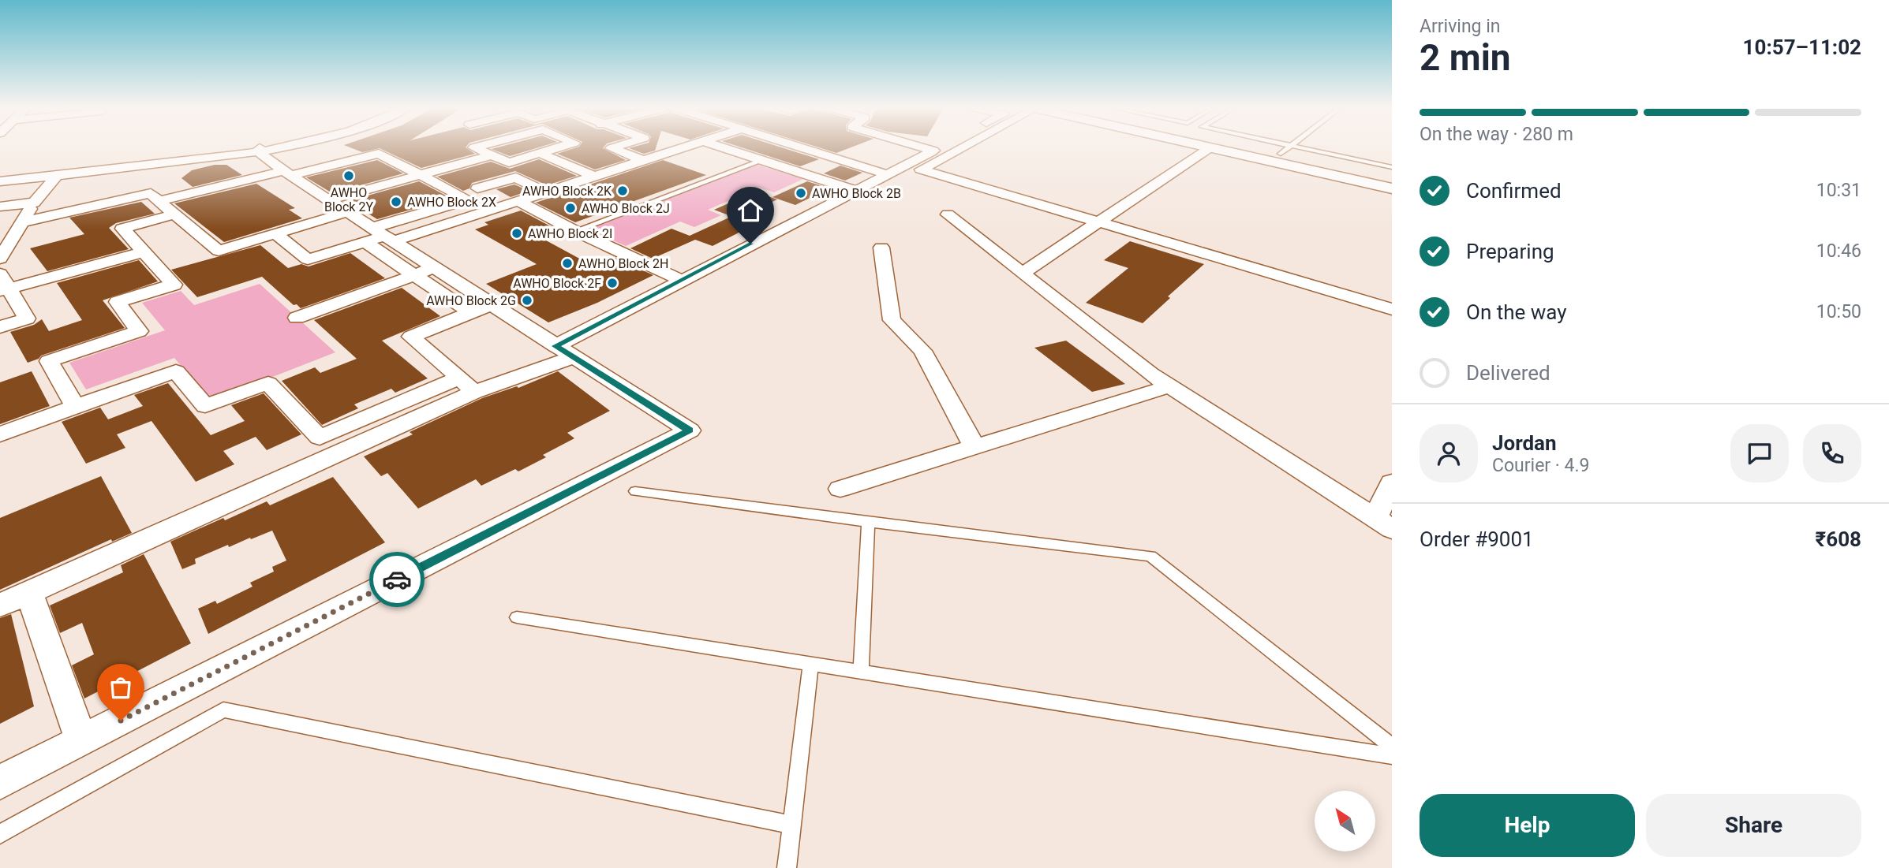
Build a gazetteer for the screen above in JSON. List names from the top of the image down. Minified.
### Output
{"places":["AWHO Block 2Y","AWHO Block 2K","AWHO Block 2B","AWHO Block 2X","AWHO Block 2J","AWHO Block 2I","AWHO Block 2H","AWHO Block 2F","AWHO Block 2G"],"north":"top left","page":{"heading":["2 min","Arriving in","10:57–11:02"],"panel":["Jordan","Courier · 4.9","Order #9001","₹608"],"bar":"On the way · 280 m","list":[["Confirmed","10:31"],["Preparing","10:46"],["On the way","10:50"],"Delivered"],"buttons":["Help","Share"]}}
